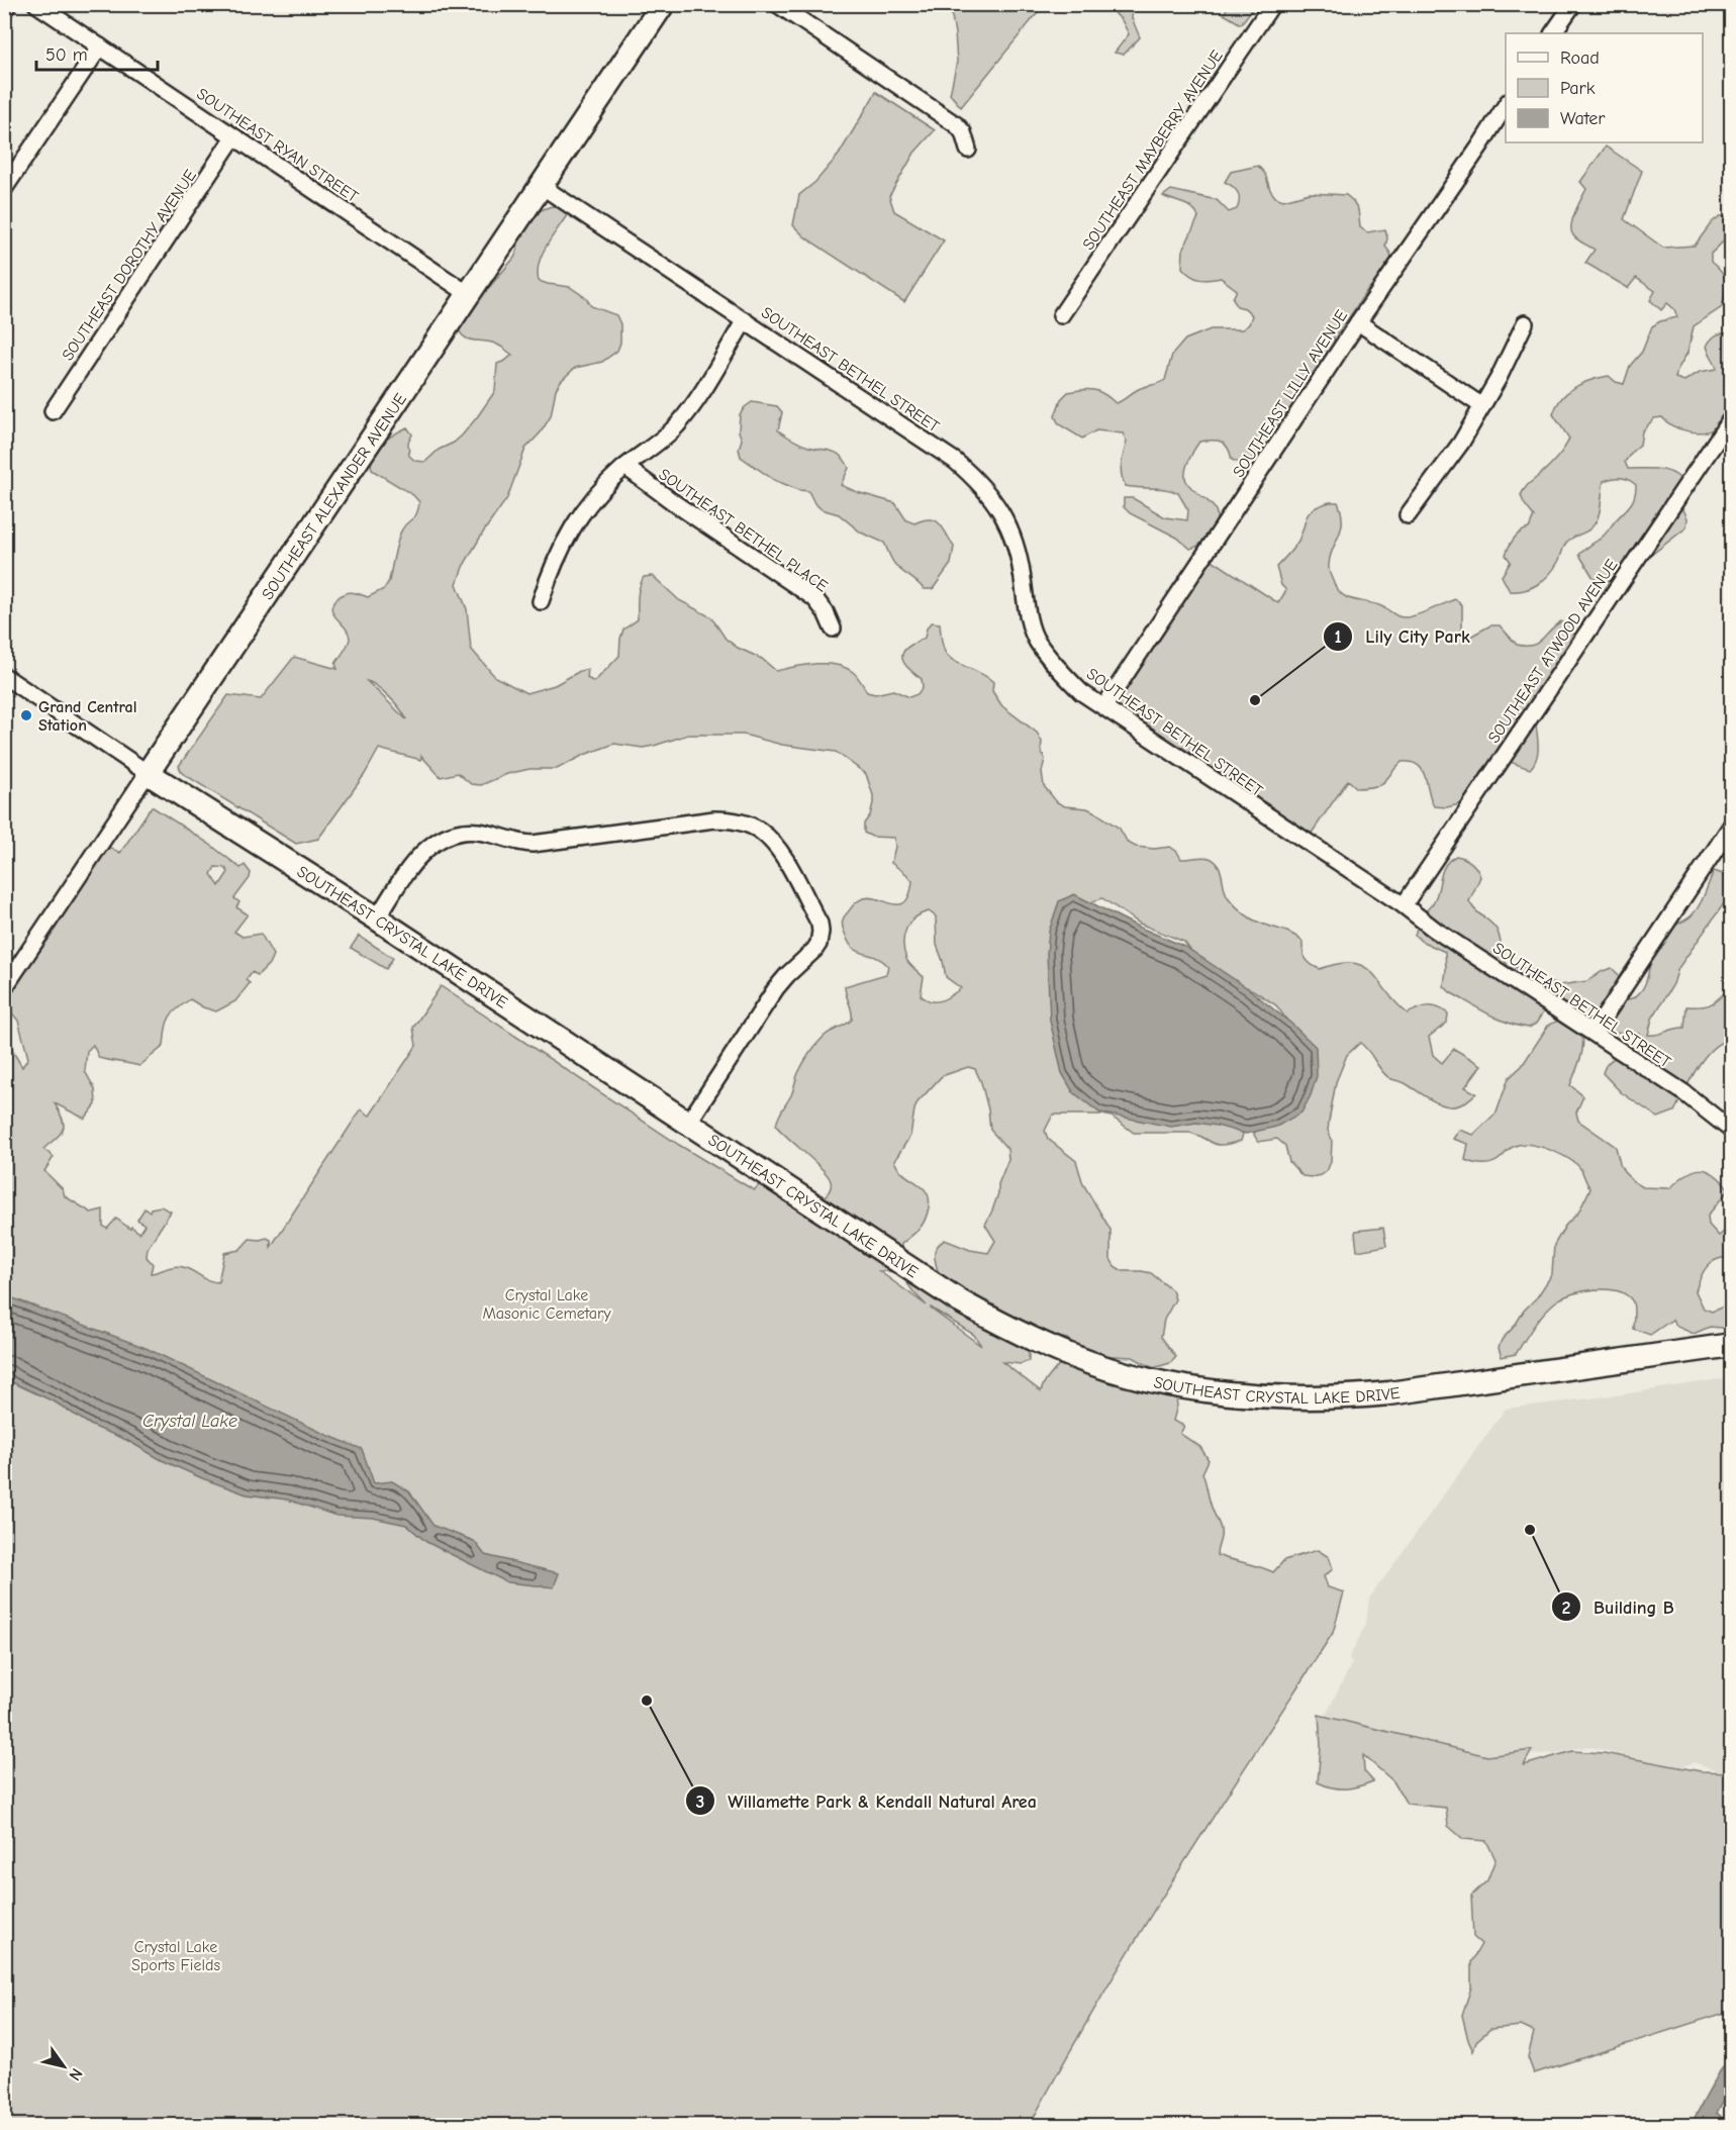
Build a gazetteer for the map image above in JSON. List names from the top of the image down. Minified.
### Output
{"streets":{"street":["SOUTHEAST RYAN STREET","SOUTHEAST MAYBERRY AVENUE","SOUTHEAST DOROTHY AVENUE","SOUTHEAST BETHEL STREET","SOUTHEAST LILLY AVENUE","SOUTHEAST ALEXANDER AVENUE","SOUTHEAST BETHEL PLACE","SOUTHEAST ATWOOD AVENUE","SOUTHEAST CRYSTAL LAKE DRIVE"]},"crossings":[["SOUTHEAST RYAN STREET","SOUTHEAST DOROTHY AVENUE"],["SOUTHEAST RYAN STREET","SOUTHEAST ALEXANDER AVENUE"],["SOUTHEAST BETHEL STREET","SOUTHEAST LILLY AVENUE"],["SOUTHEAST BETHEL STREET","SOUTHEAST ALEXANDER AVENUE"],["SOUTHEAST BETHEL STREET","SOUTHEAST BETHEL PLACE"],["SOUTHEAST BETHEL STREET","SOUTHEAST ATWOOD AVENUE"],["SOUTHEAST ALEXANDER AVENUE","SOUTHEAST CRYSTAL LAKE DRIVE"]],"water":["Crystal Lake"],"parks":["Crystal Lake Masonic Cemetary","Crystal Lake Sports Fields"],"places":["Lily City Park","Grand Central Station","Building B","Willamette Park & Kendall Natural Area"],"legend":["Road","Park","Water"],"scale_bar":"50 m","north":"bottom right"}
